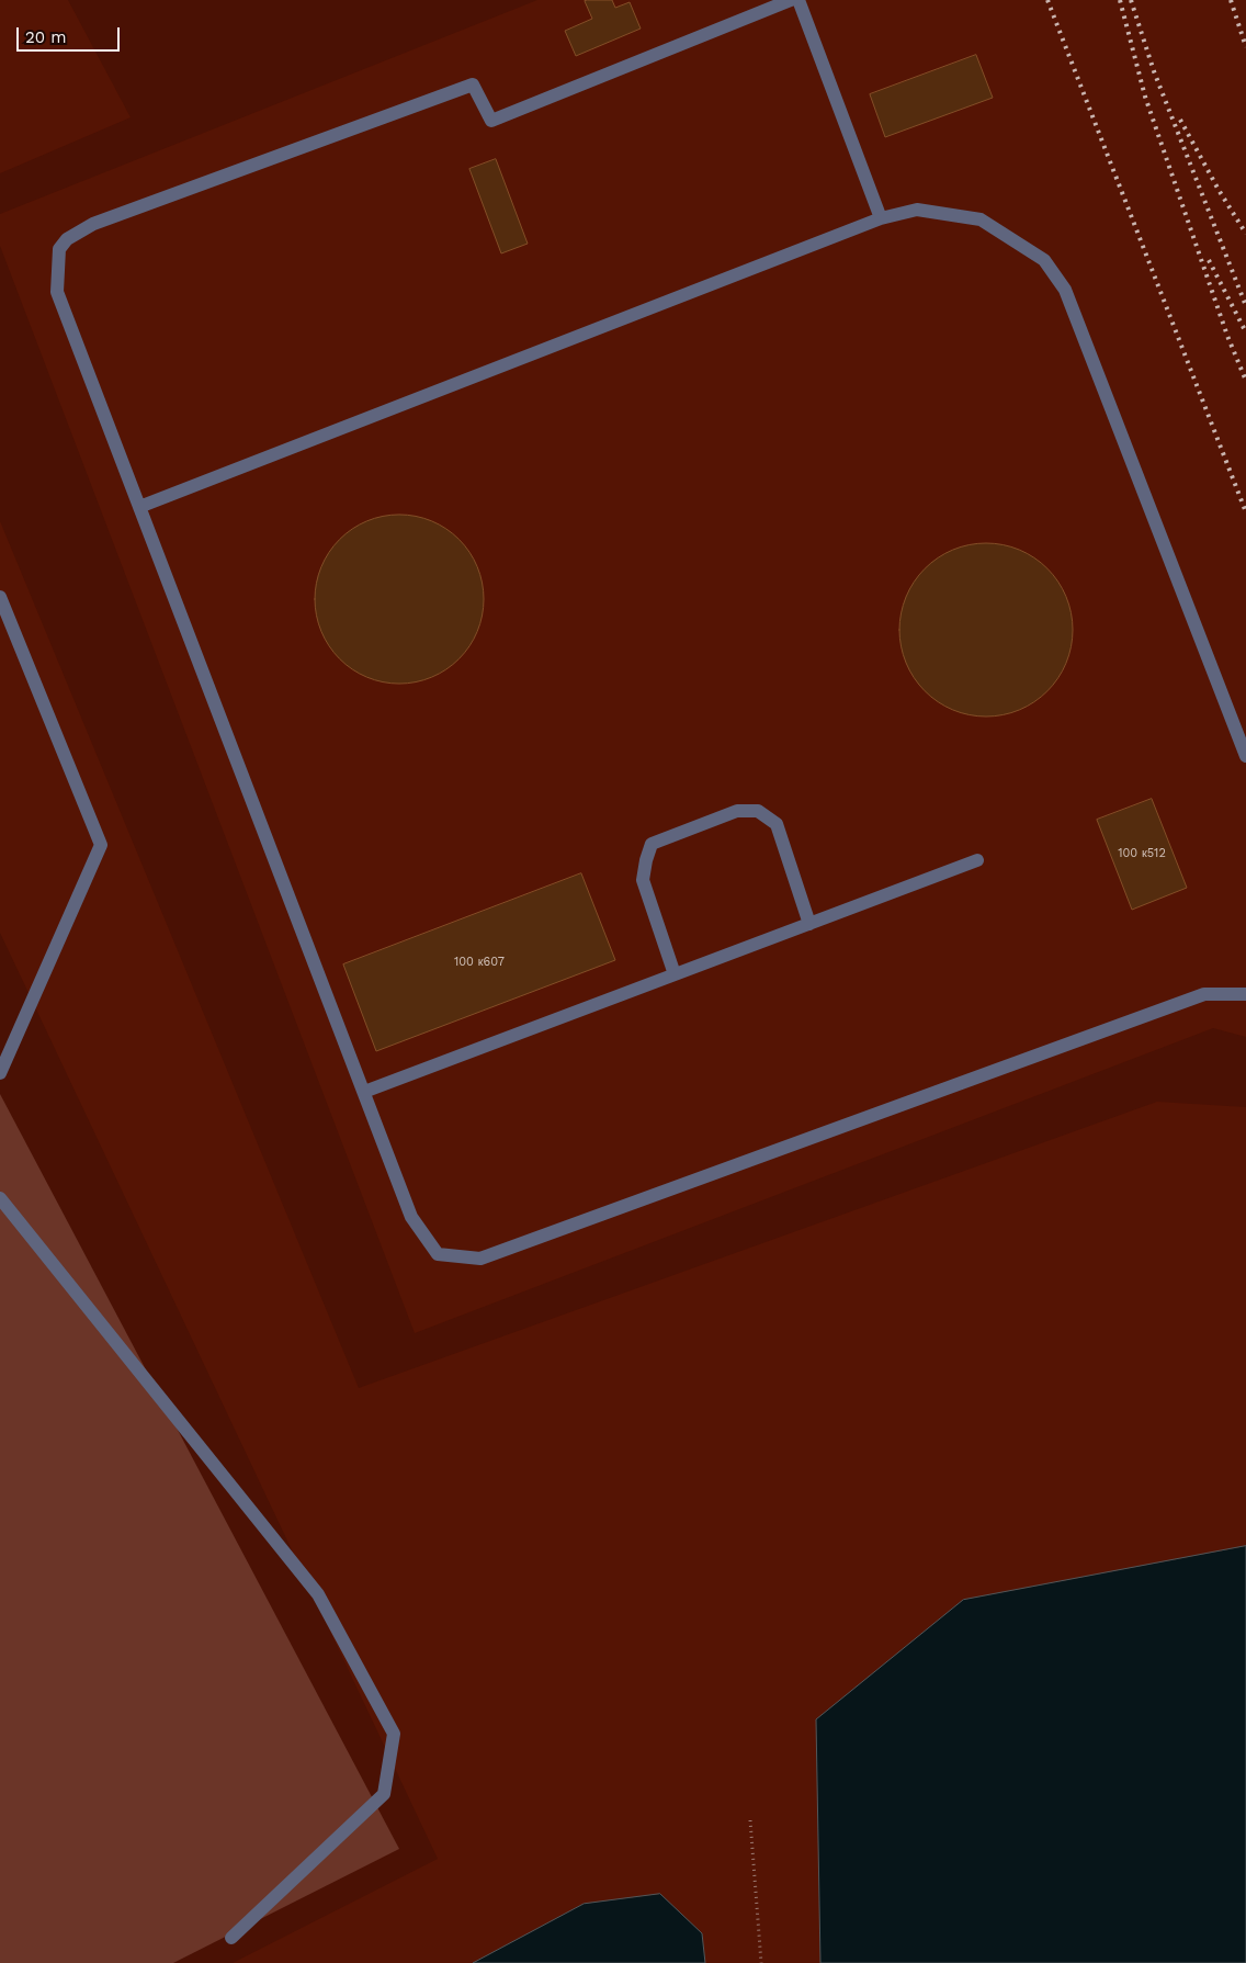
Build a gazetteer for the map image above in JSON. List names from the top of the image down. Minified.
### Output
{"house_numbers":["100 к512","100 к607"],"scale_bar":"20 m"}
